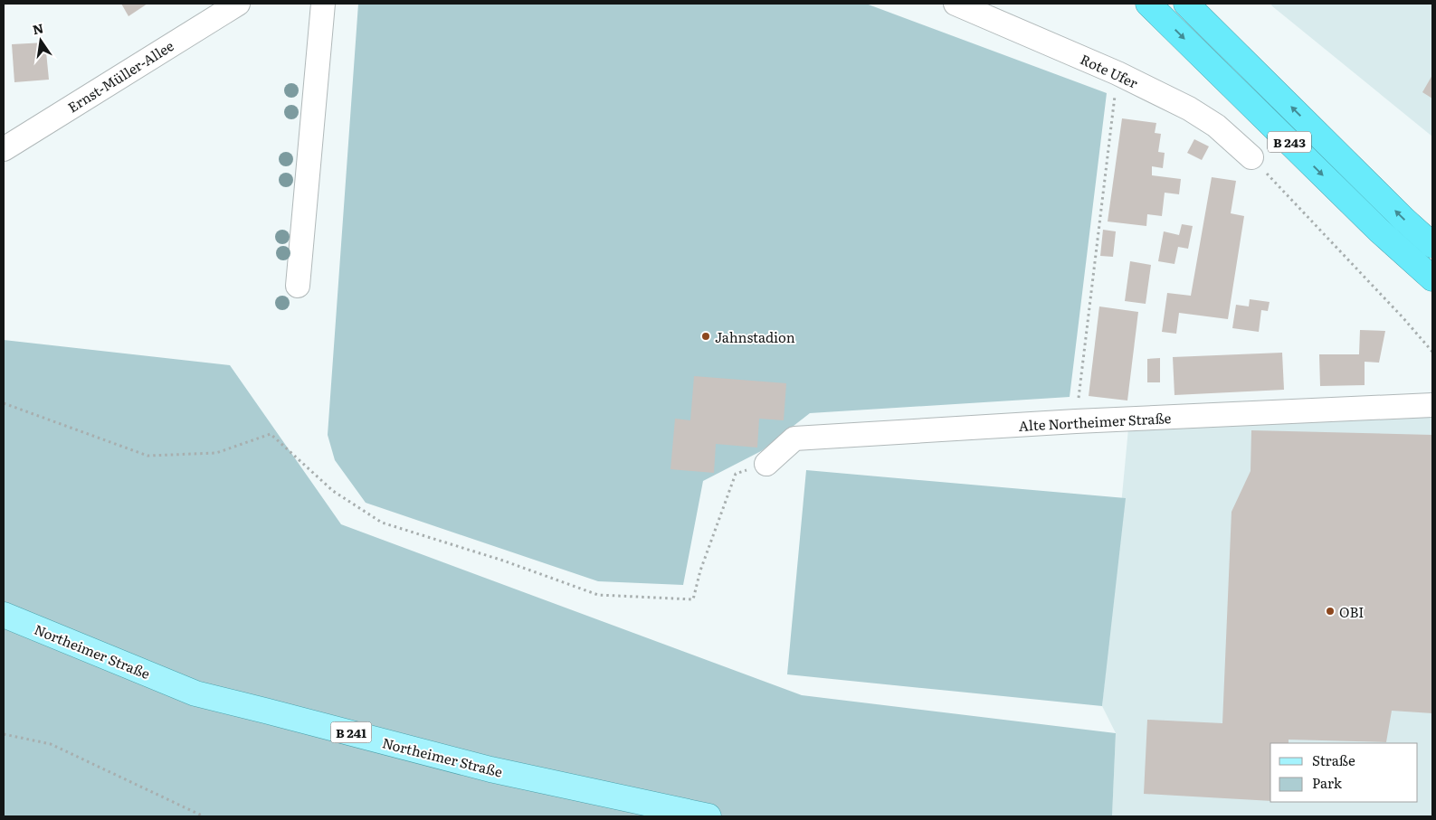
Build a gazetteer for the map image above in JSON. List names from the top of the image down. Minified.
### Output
{"streets":{"highway":["B 243"],"main road":["Northeimer Straße","B 241"],"street":["Rote Ufer","Ernst-Müller-Allee","Alte Northeimer Straße"]},"places":["Jahnstadion","OBI"],"legend":["Straße","Park"],"north":"top"}
